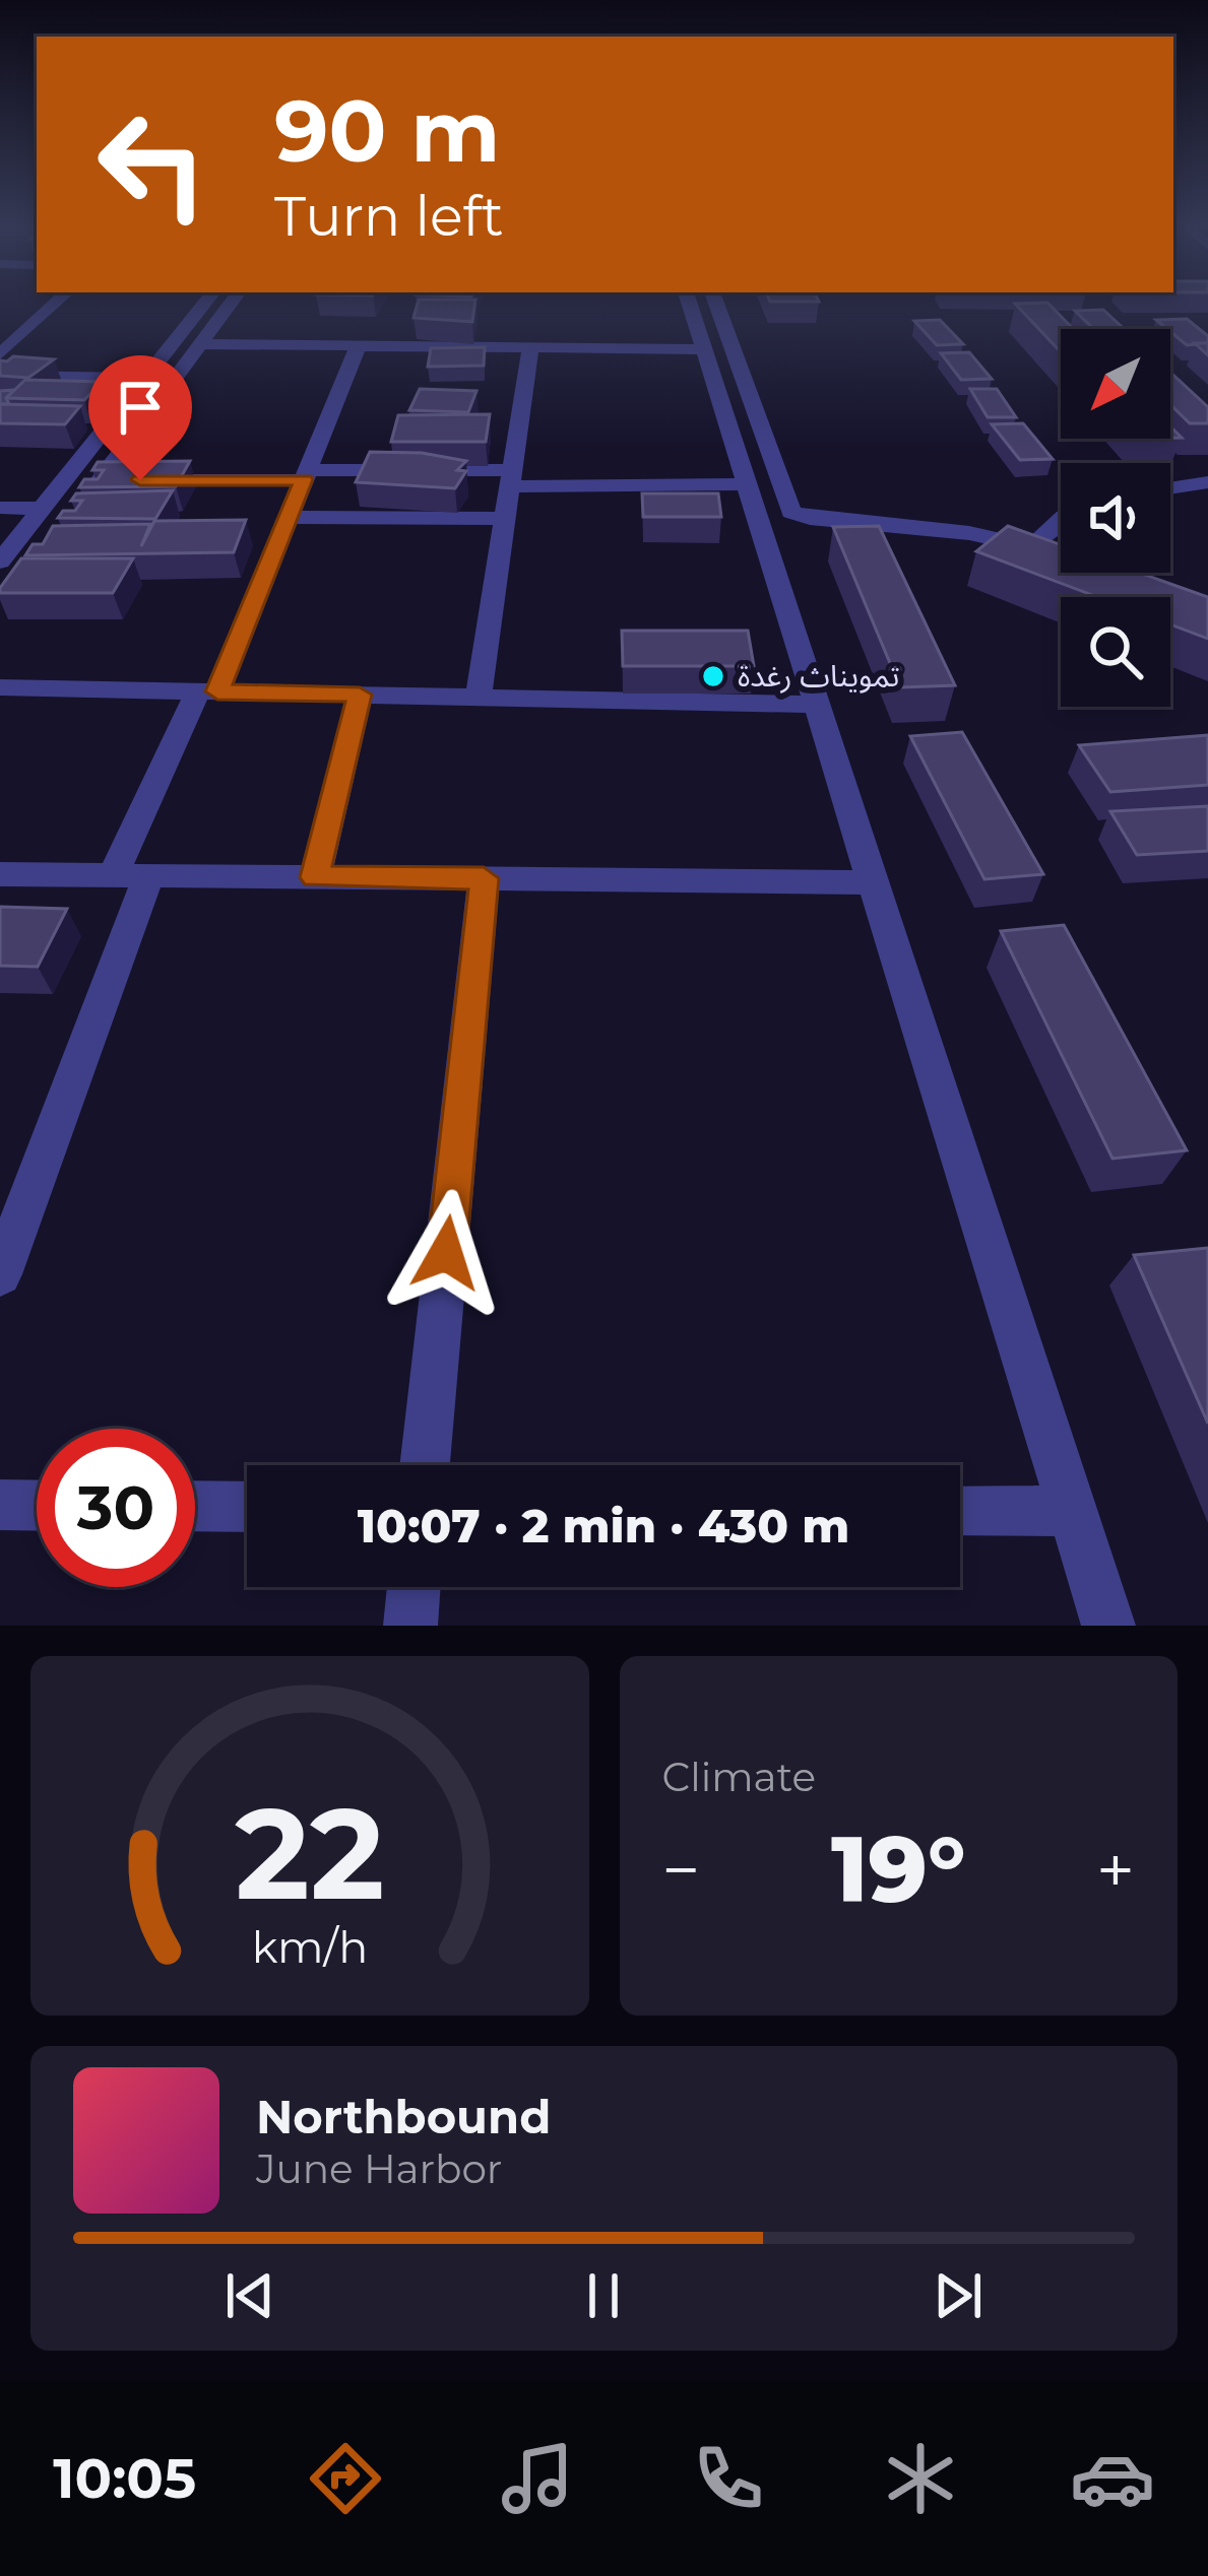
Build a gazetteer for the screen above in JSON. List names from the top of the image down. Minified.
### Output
{"places":["تمويناث رغدة"],"north":"bottom left","page":{"turn":["90 m","Turn left"],"limit":"30","trip":"10:07 · 2 min · 430 m","tile":"Climate","heat":["−","19°","+"],"song":["Northbound","June Harbor"],"tabs":"10:05","gauge":["22","km/h"]}}
